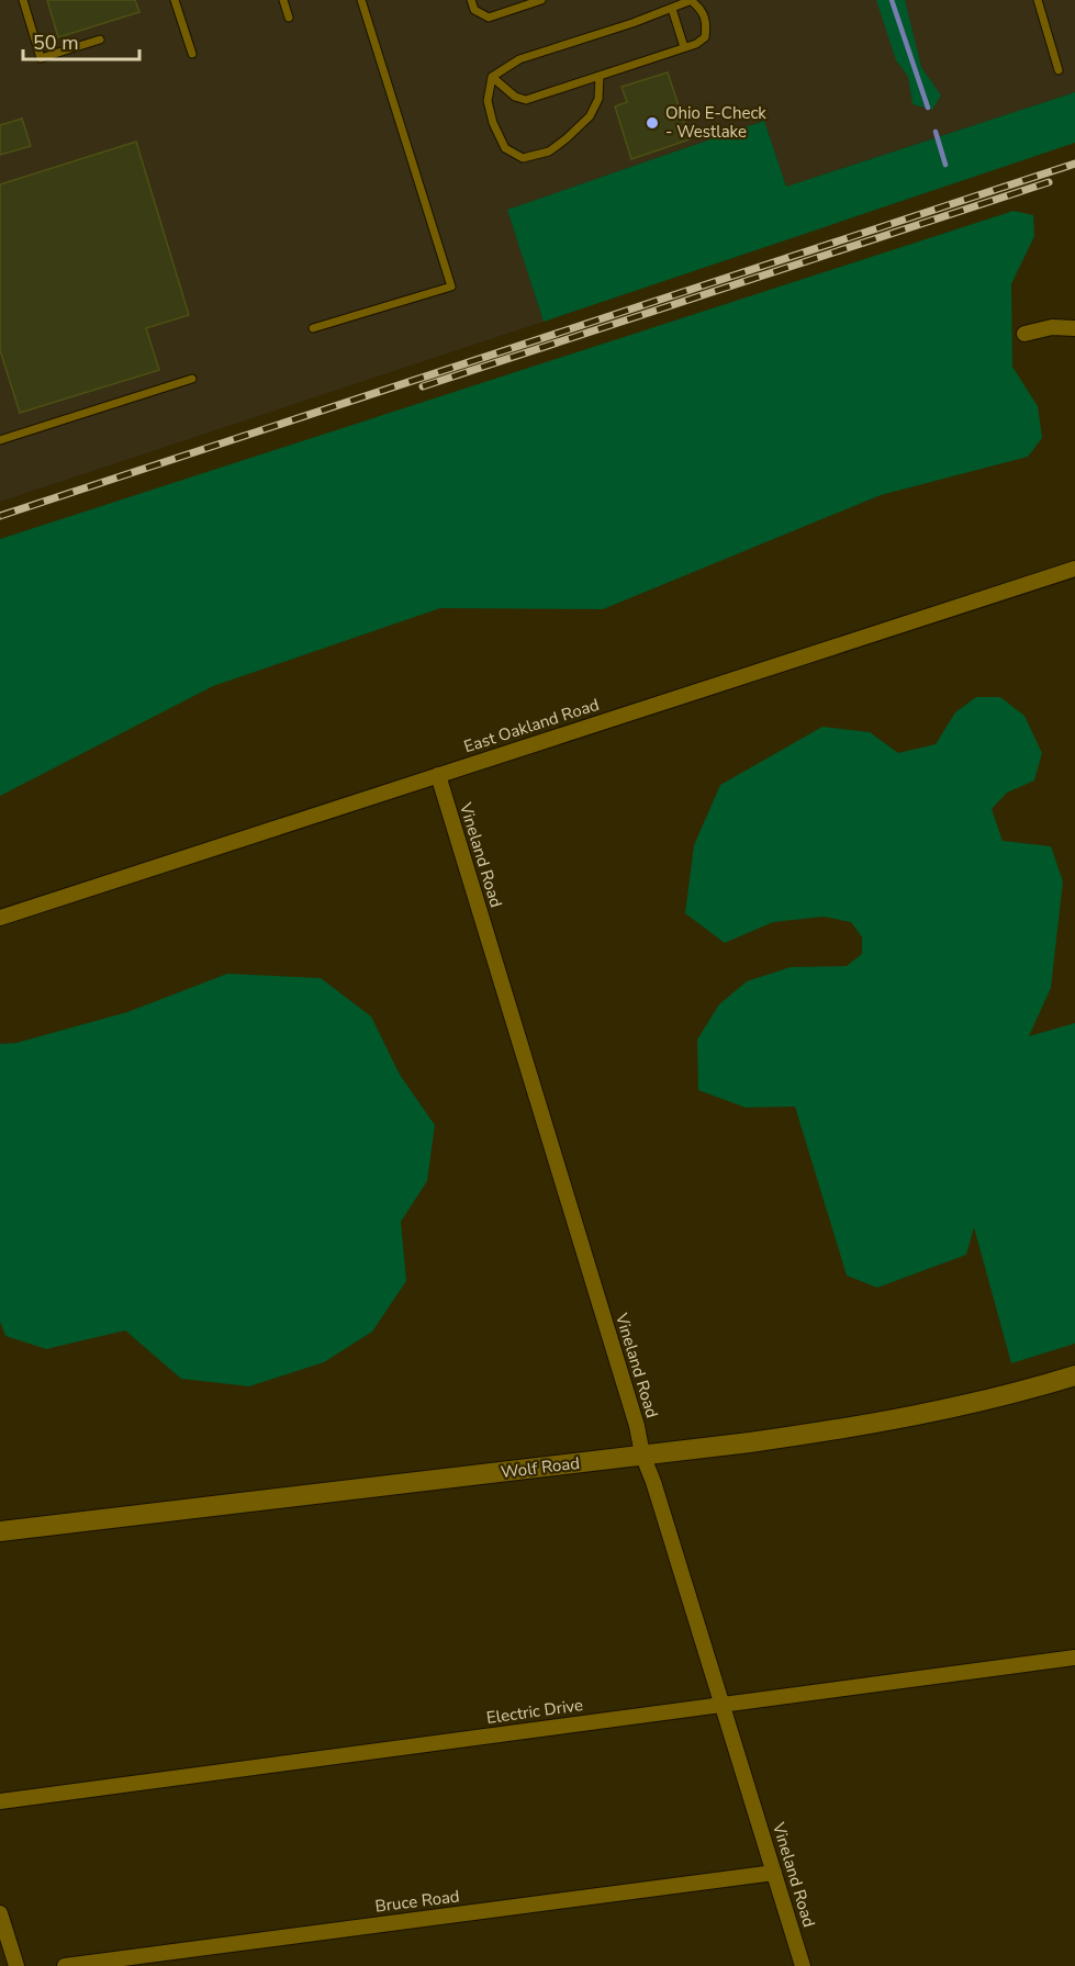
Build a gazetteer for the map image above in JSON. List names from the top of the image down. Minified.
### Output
{"streets":{"street":["East Oakland Road","Vineland Road","Wolf Road","Electric Drive","Bruce Road"]},"crossings":[["East Oakland Road","Vineland Road"],["Vineland Road","Wolf Road"],["Vineland Road","Electric Drive"],["Vineland Road","Bruce Road"]],"places":["Ohio E-Check - Westlake"],"scale_bar":"50 m"}
